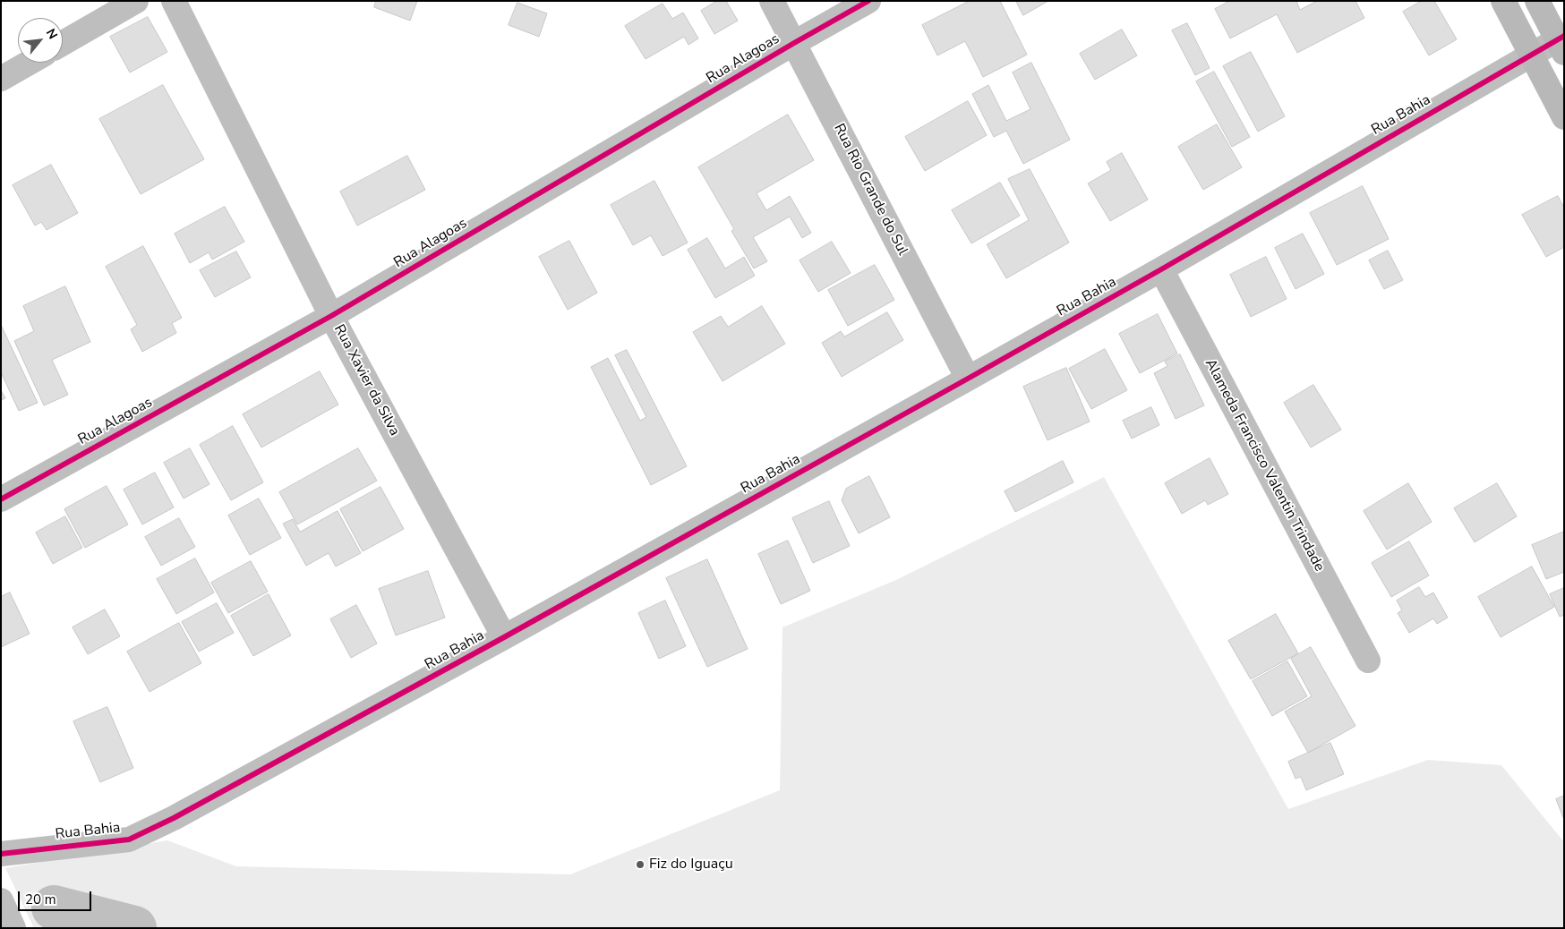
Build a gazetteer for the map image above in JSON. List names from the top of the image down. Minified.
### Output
{"streets":{"street":["Rua Alagoas","Rua Bahia","Rua Rio Grande do Sul","Rua Xavier da Silva","Alameda Francisco Valentin Trindade"]},"crossings":[["Rua Alagoas","Rua Rio Grande do Sul"],["Rua Alagoas","Rua Xavier da Silva"],["Rua Bahia","Rua Rio Grande do Sul"],["Rua Bahia","Rua Xavier da Silva"],["Rua Bahia","Alameda Francisco Valentin Trindade"]],"places":["Fiz do Iguaçu"],"scale_bar":"20 m","north":"top right"}
